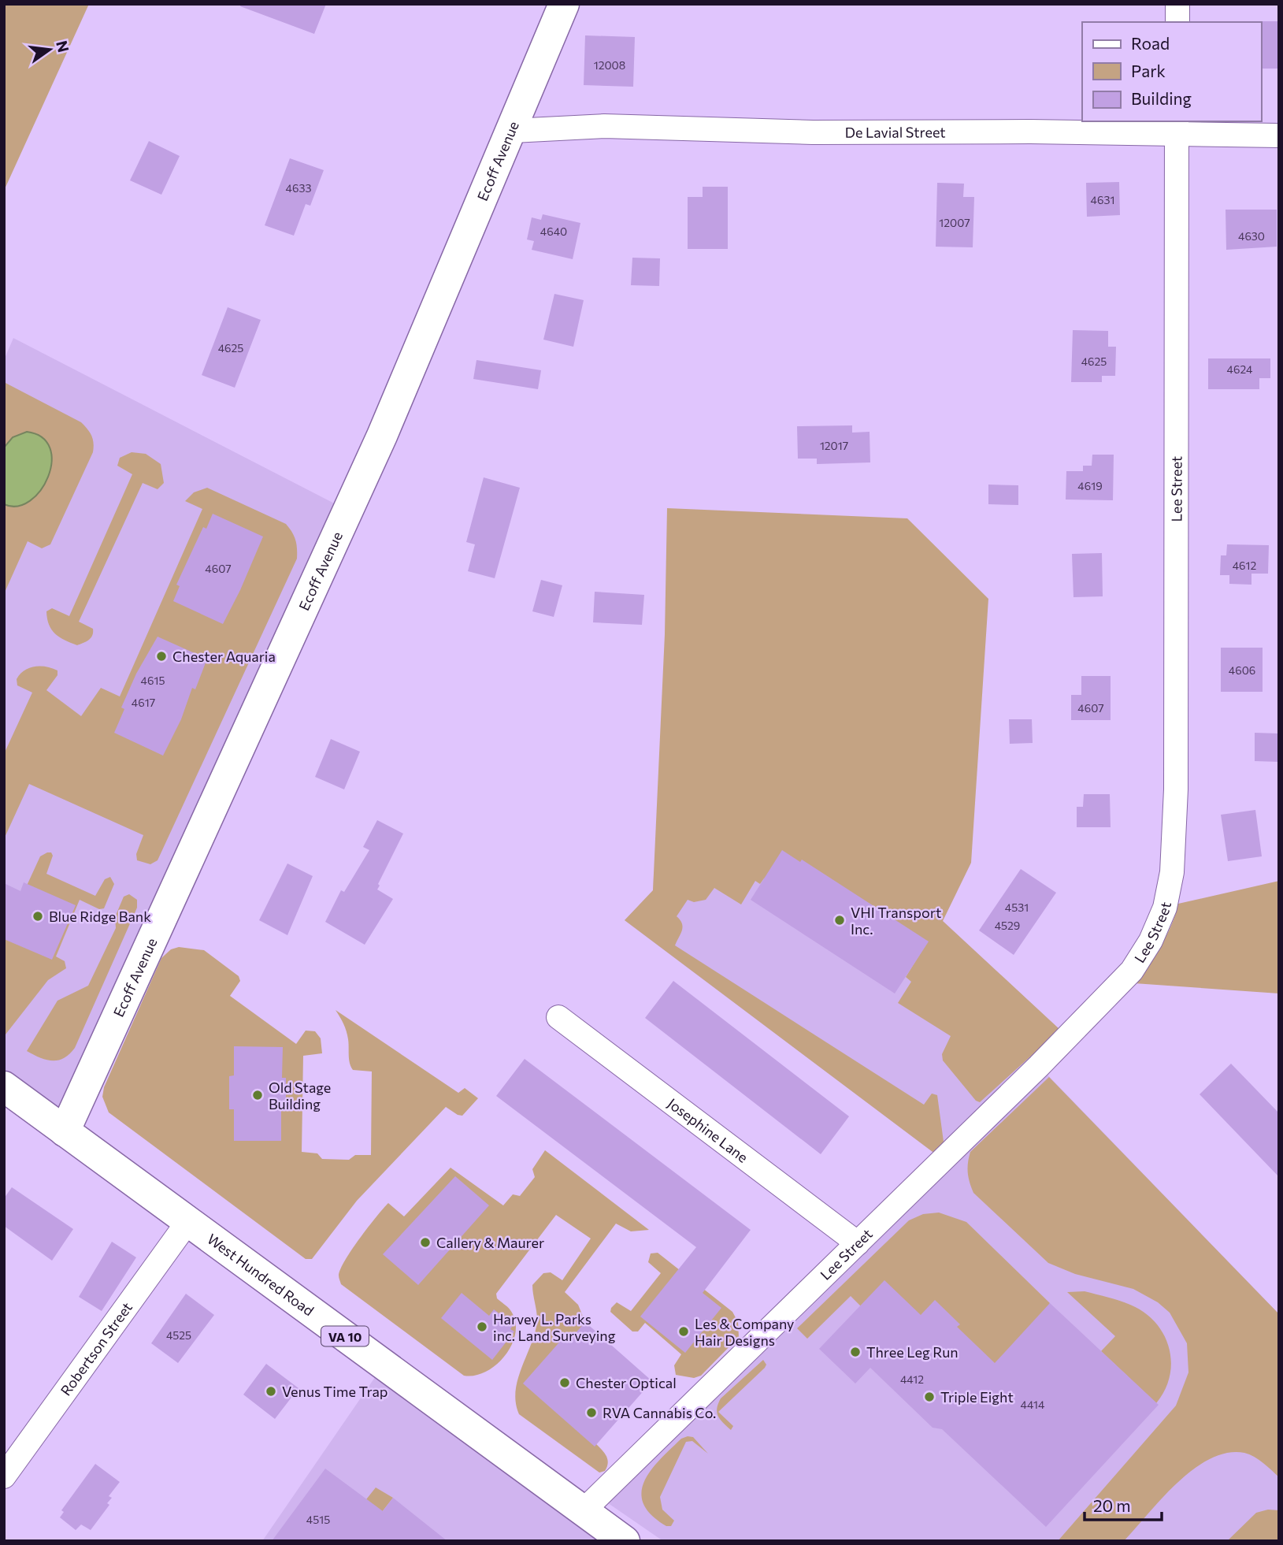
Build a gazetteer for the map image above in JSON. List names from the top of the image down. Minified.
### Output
{"streets":{"street":["De Lavial Street","Ecoff Avenue","Lee Street","Josephine Lane","West Hundred Road","VA 10","Robertson Street"]},"crossings":[["De Lavial Street","Ecoff Avenue"],["De Lavial Street","Lee Street"],["Ecoff Avenue","West Hundred Road"],["Lee Street","Josephine Lane"],["Lee Street","West Hundred Road"],["West Hundred Road","Robertson Street"]],"places":["Chester Aquaria","Blue Ridge Bank","VHI Transport Inc.","Old Stage Building","Callery & Maurer","Harvey L. Parks inc. Land Surveying","Les & Company Hair Designs","Three Leg Run","Chester Optical","Venus Time Trap","Triple Eight","RVA Cannabis Co."],"house_numbers":["12008","4633","4631","12007","4640","4630","4625","4625","4624","12017","4619","4612","4607","4606","4615","4617","4607","4531","4529","4525","4412","4414","4515"],"legend":["Road","Park","Building"],"scale_bar":"20 m","north":"right"}
